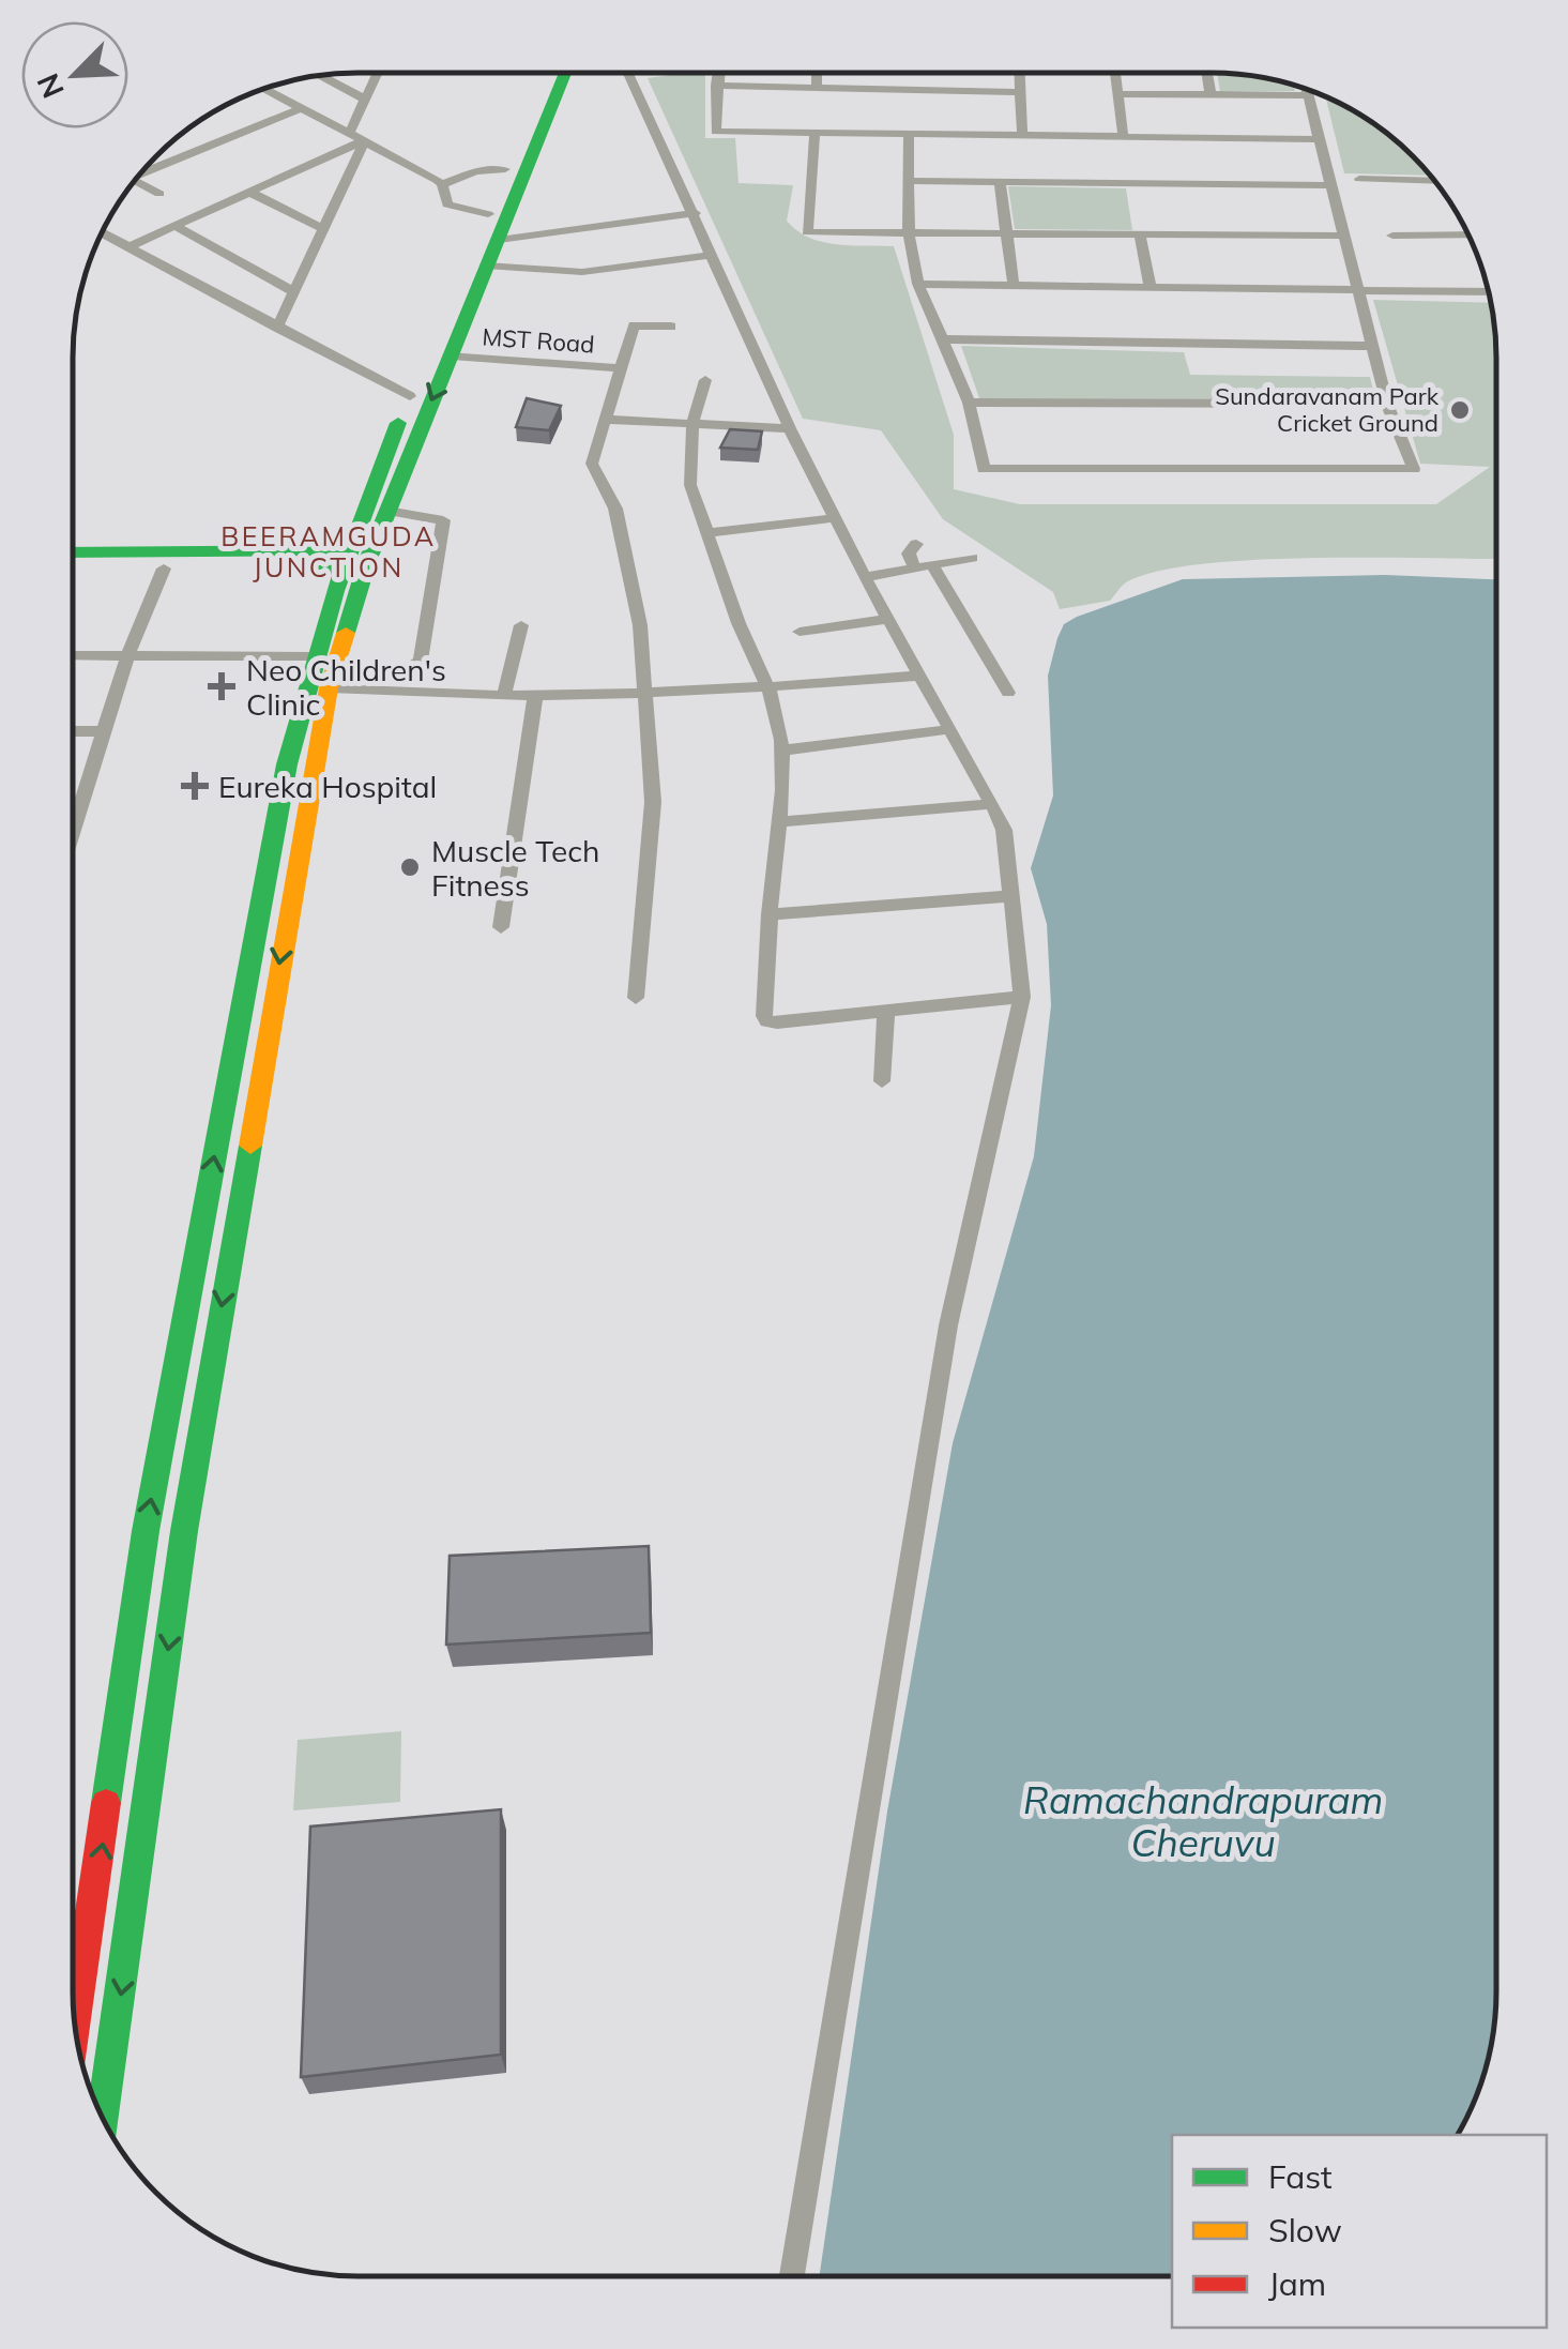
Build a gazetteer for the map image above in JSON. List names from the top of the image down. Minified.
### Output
{"streets":{"street":["MST Road"]},"districts":["BEERAMGUDA JUNCTION"],"water":["Ramachandrapuram Cheruvu"],"places":{"other":["Sundaravanam Park Cricket Ground","Muscle Tech Fitness"],"health":["Neo Children's Clinic","Eureka Hospital"]},"legend":["Fast","Slow","Jam"],"north":"bottom left"}
